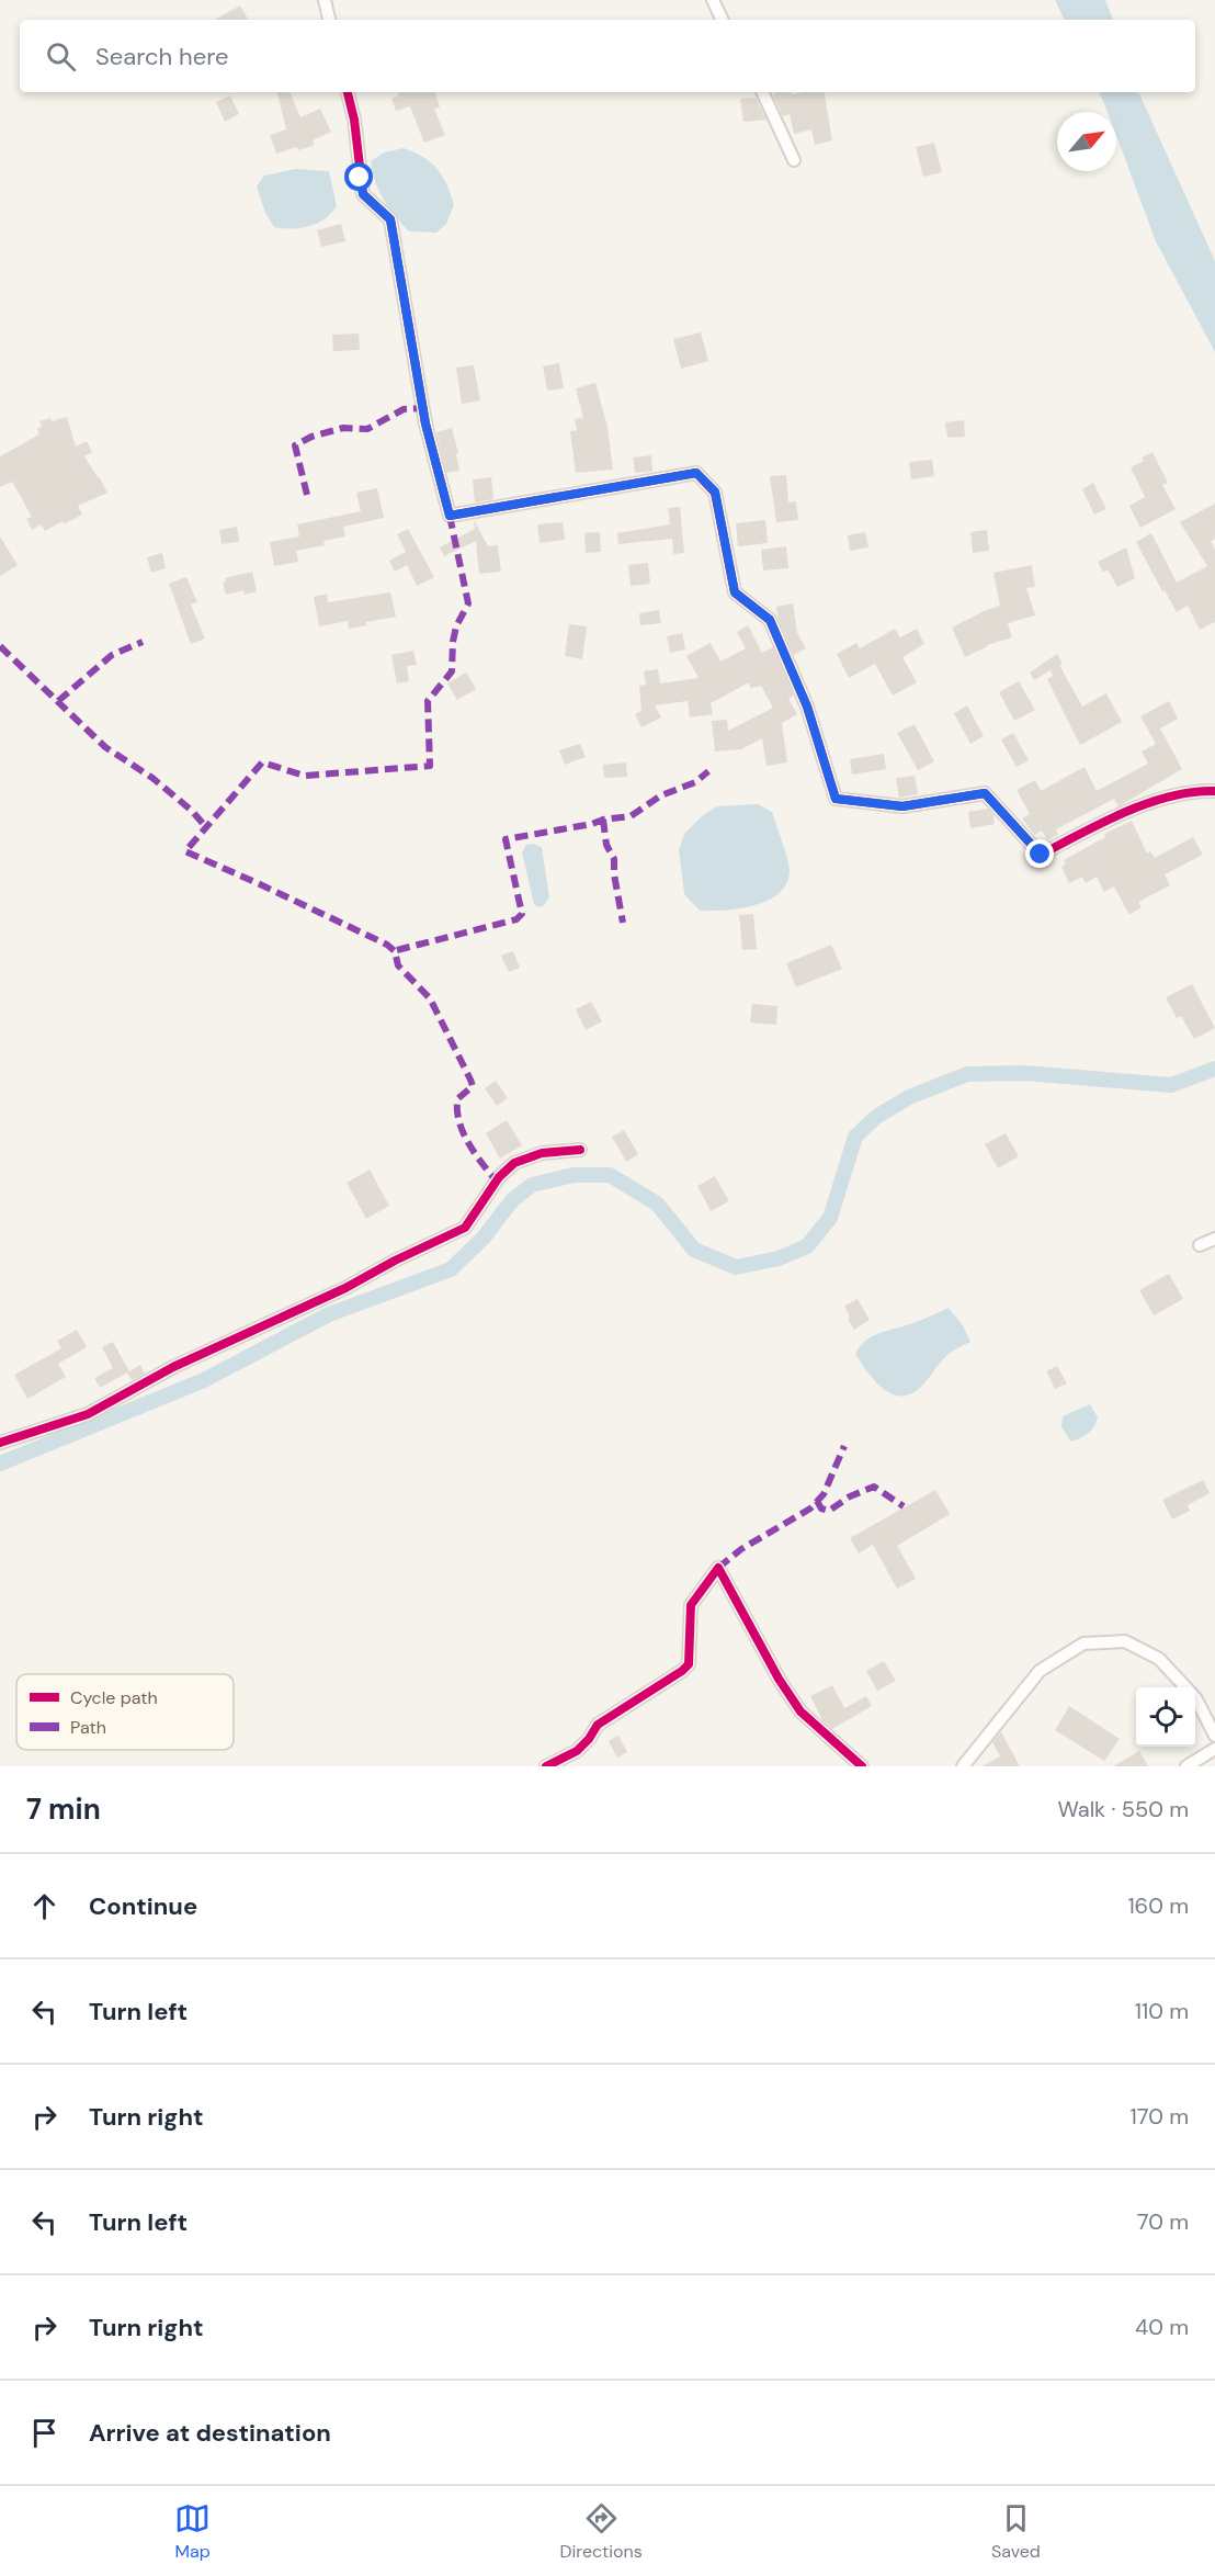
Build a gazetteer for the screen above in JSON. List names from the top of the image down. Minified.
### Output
{"legend":["Cycle path","Path"],"north":"top right","page":{"search":"Search here","heading":["7 min","Walk · 550 m"],"list":[["Continue","160 m"],["Turn left","110 m"],["Turn right","170 m"],["Turn left","70 m"],["Turn right","40 m"],"Arrive at destination"],"nav":["Map","Directions","Saved"]}}
